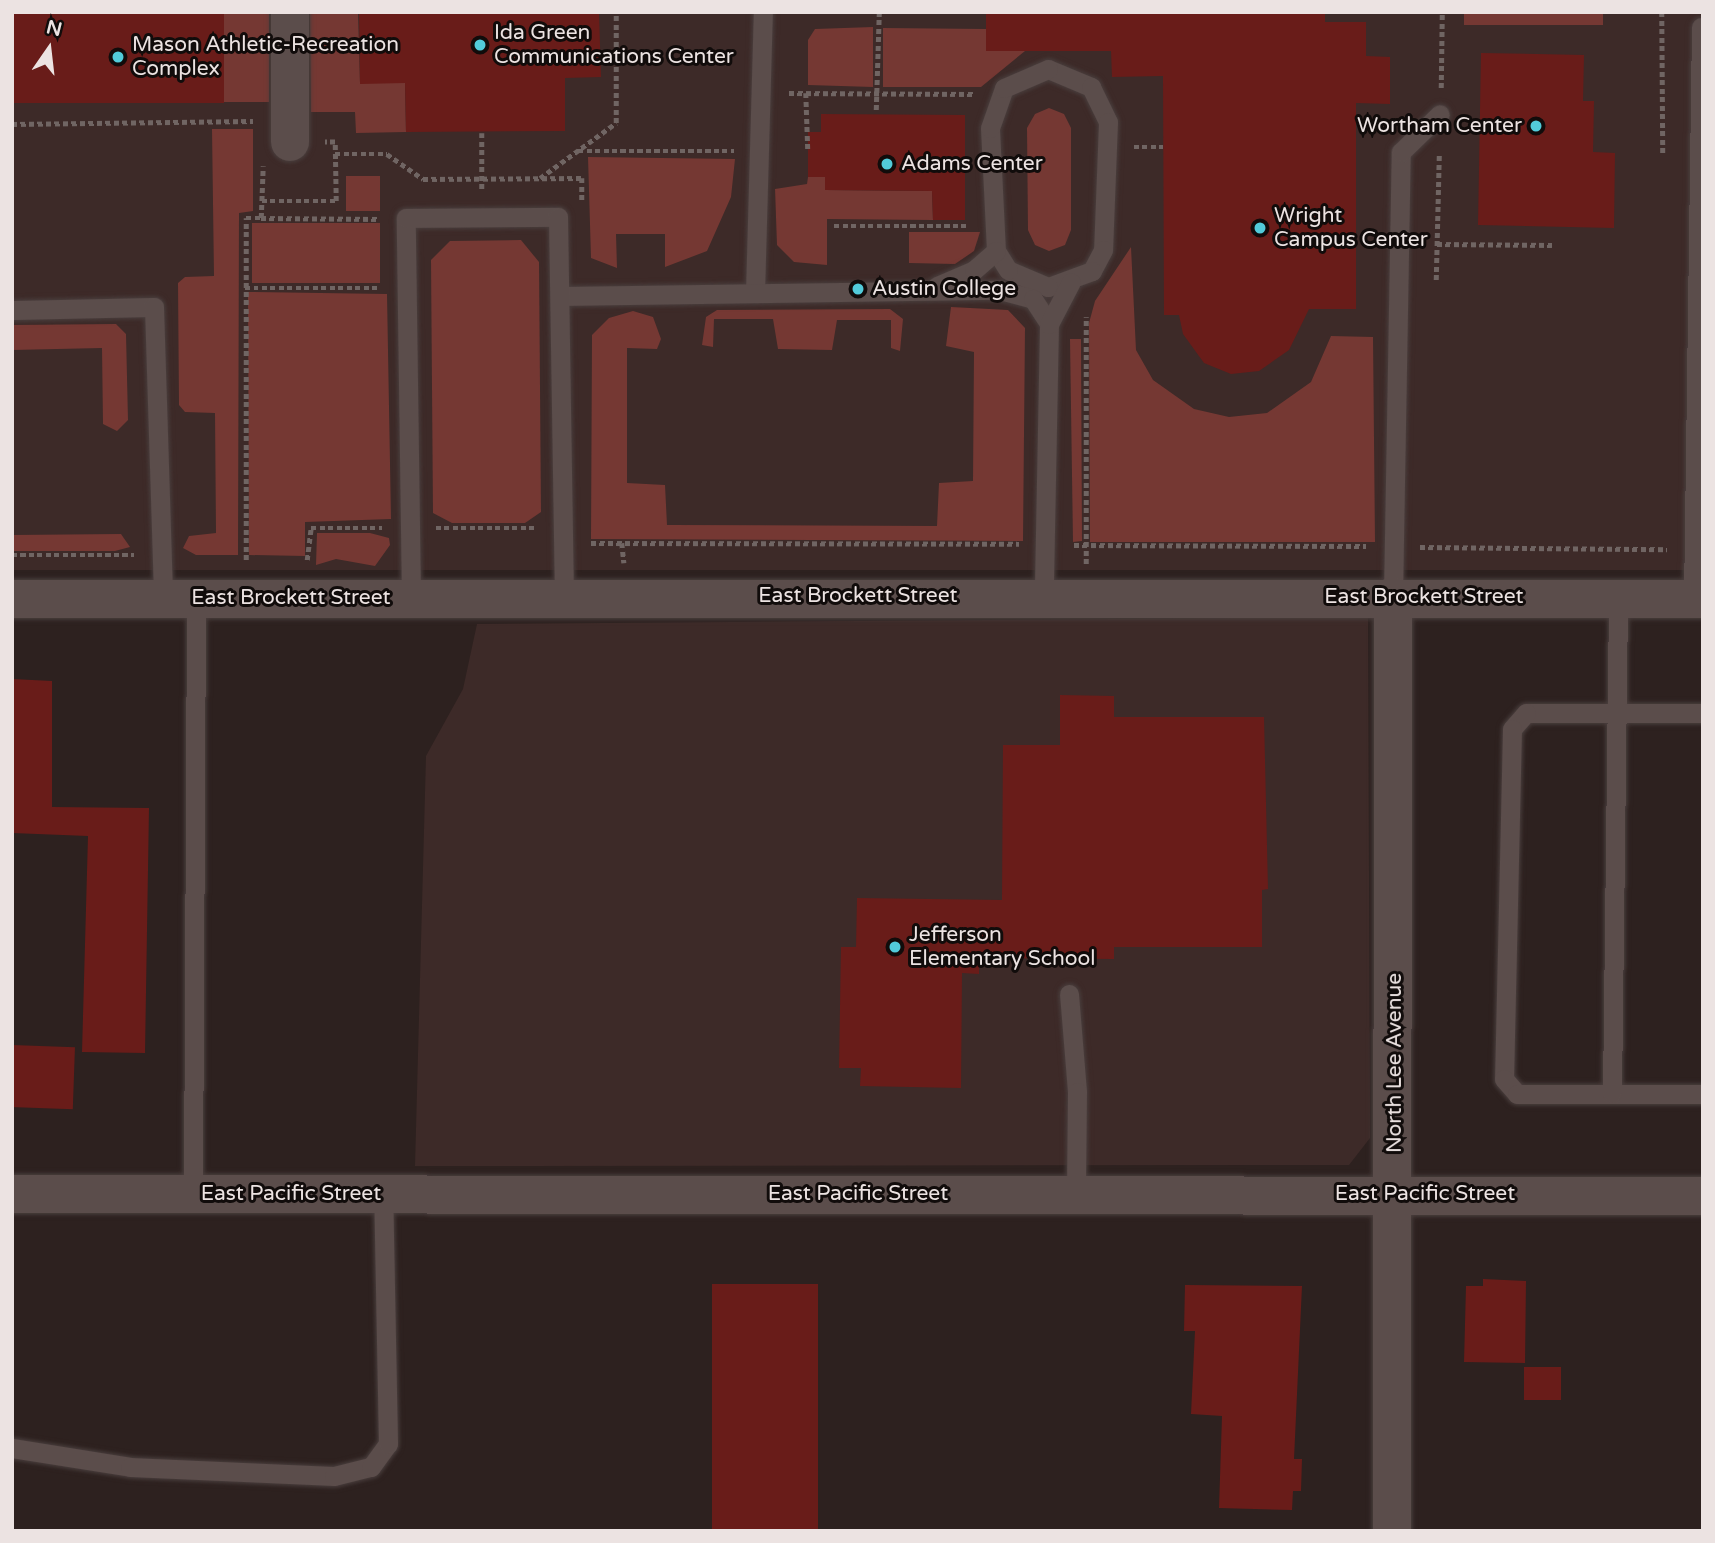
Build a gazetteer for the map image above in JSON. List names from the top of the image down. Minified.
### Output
{"streets":{"street":["East Brockett Street","North Lee Avenue","East Pacific Street"]},"crossings":[["East Brockett Street","North Lee Avenue"],["North Lee Avenue","East Pacific Street"]],"places":["Ida Green Communications Center","Mason Athletic-Recreation Complex","Wortham Center","Adams Center","Wright Campus Center","Austin College","Jefferson Elementary School"],"north":"top"}
